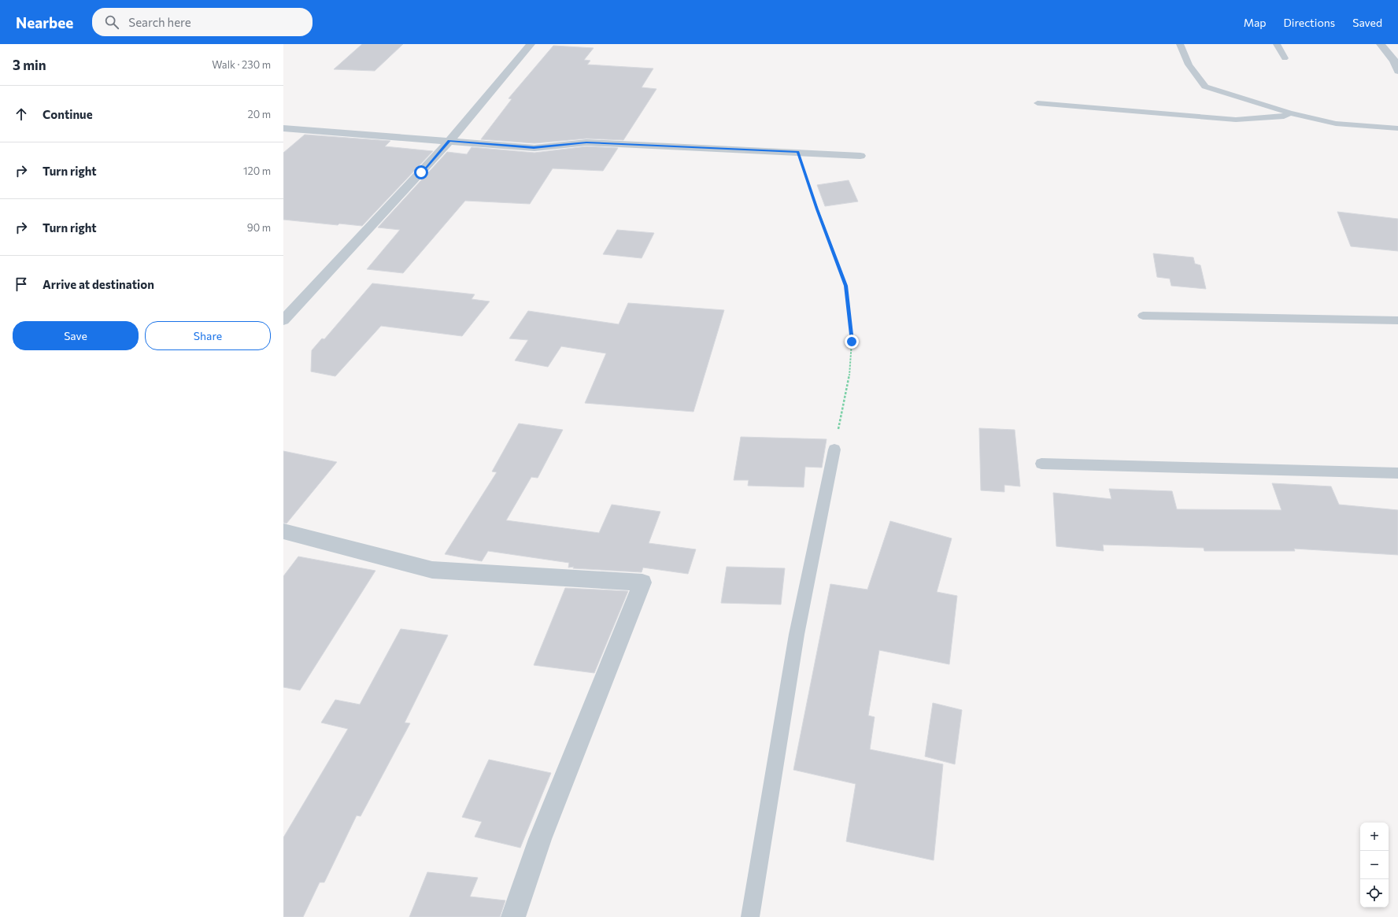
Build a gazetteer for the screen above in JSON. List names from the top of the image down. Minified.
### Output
{"page":{"header":"Nearbee","search":"Search here","nav":["Map","Directions","Saved"],"heading":["3 min","Walk · 230 m"],"list":[["Continue","20 m"],["Turn right","120 m"],["Turn right","90 m"],"Arrive at destination"],"buttons":["Save","Share"],"map_buttons":["+","−"]}}
